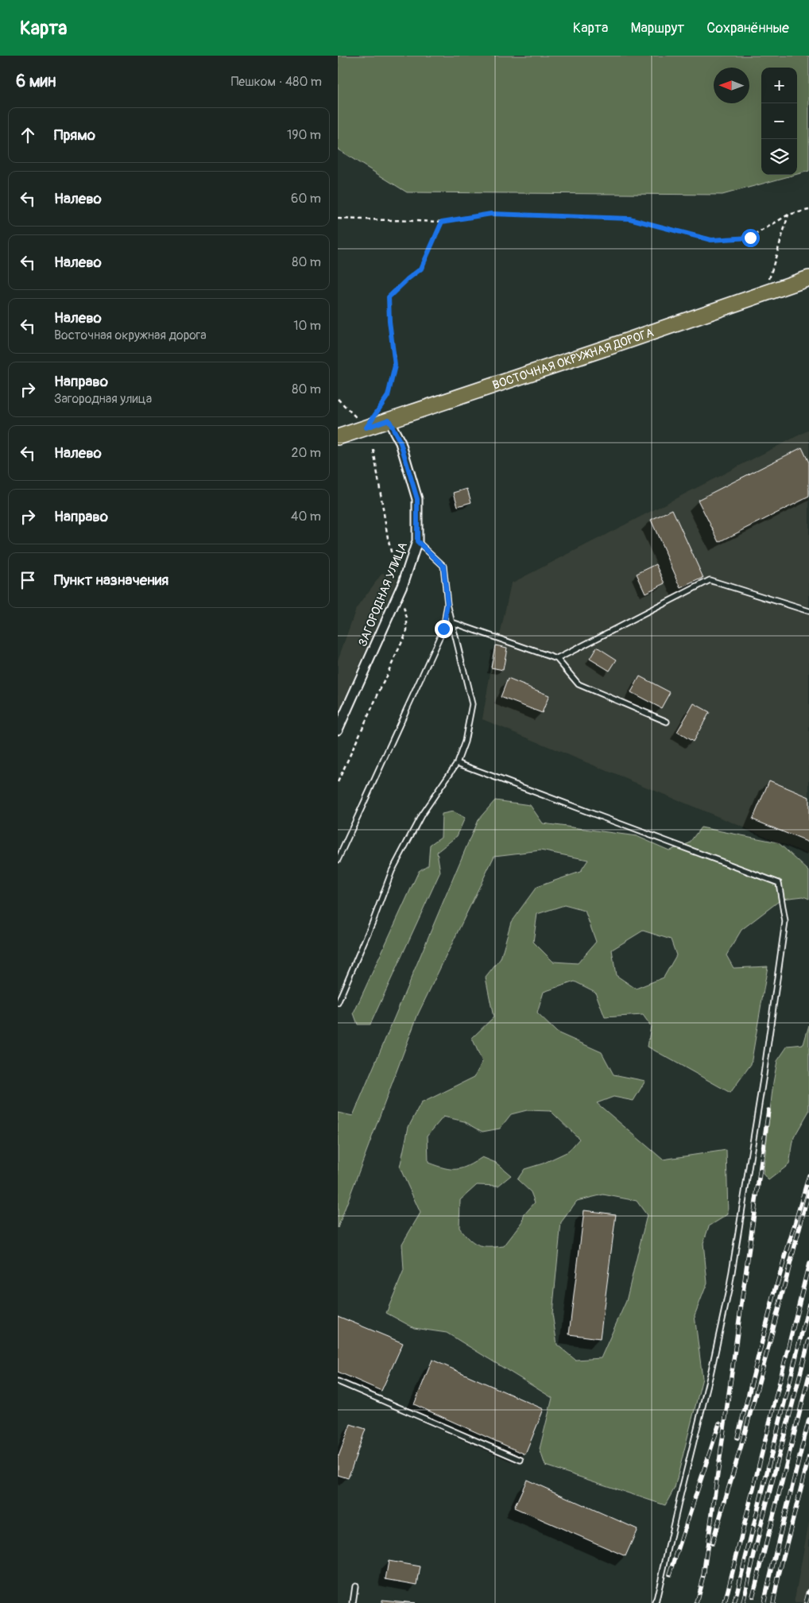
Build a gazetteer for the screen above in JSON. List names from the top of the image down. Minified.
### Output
{"streets":{"main road":["ВОСТОЧНАЯ ОКРУЖНАЯ ДОРОГА"],"street":["ЗАГОРОДНАЯ УЛИЦА"]},"crossings":[["ВОСТОЧНАЯ ОКРУЖНАЯ ДОРОГА","ЗАГОРОДНАЯ УЛИЦА"]],"north":"left","page":{"header":"Карта","nav":["Карта","Маршрут","Сохранённые"],"heading":["6 мин","Пешком · 480 m"],"map_buttons":["+","−"],"list":[["Прямо","190 m"],["Налево","60 m"],["Налево","80 m"],["Налево","Восточная окружная дорога","10 m"],["Направо","Загородная улица","80 m"],["Налево","20 m"],["Направо","40 m"],"Пункт назначения"]}}
